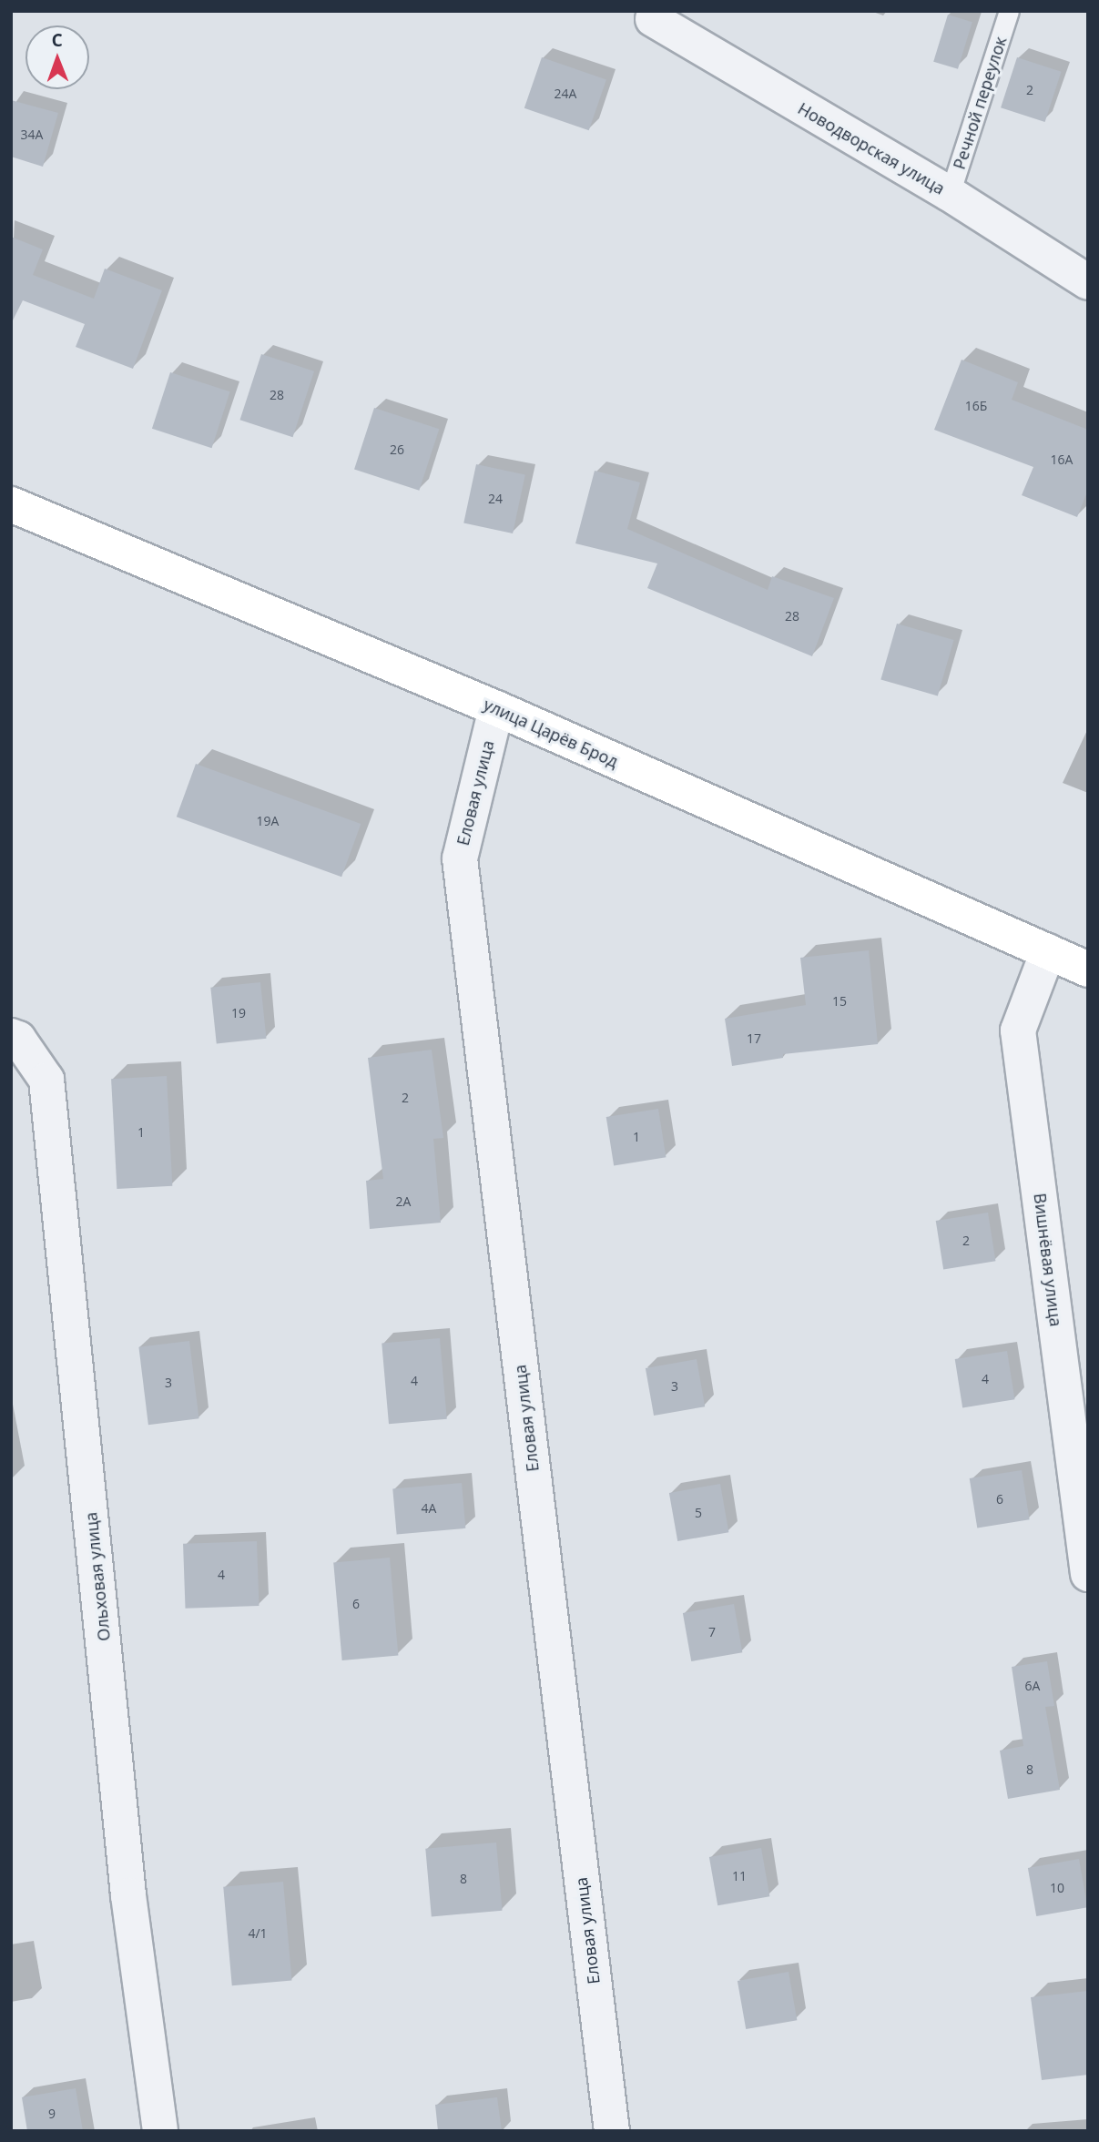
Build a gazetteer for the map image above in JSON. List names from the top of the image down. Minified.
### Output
{"streets":{"street":["Новодворская улица","улица Царёв Брод","Еловая улица","Вишнёвая улица","Ольховая улица"],"lane":["Речной переулок"]},"crossings":[["Речной переулок","Новодворская улица"],["улица Царёв Брод","Еловая улица"],["улица Царёв Брод","Вишнёвая улица"]],"house_numbers":["2","24А","34А","28","16Б","26","16А","24","28","19А","15","19","17","2","1","1","2А","2","4","4","3","3","6","4А","5","4","6","7","6А","8","11","8","10","4/1","9"],"north":"top"}
